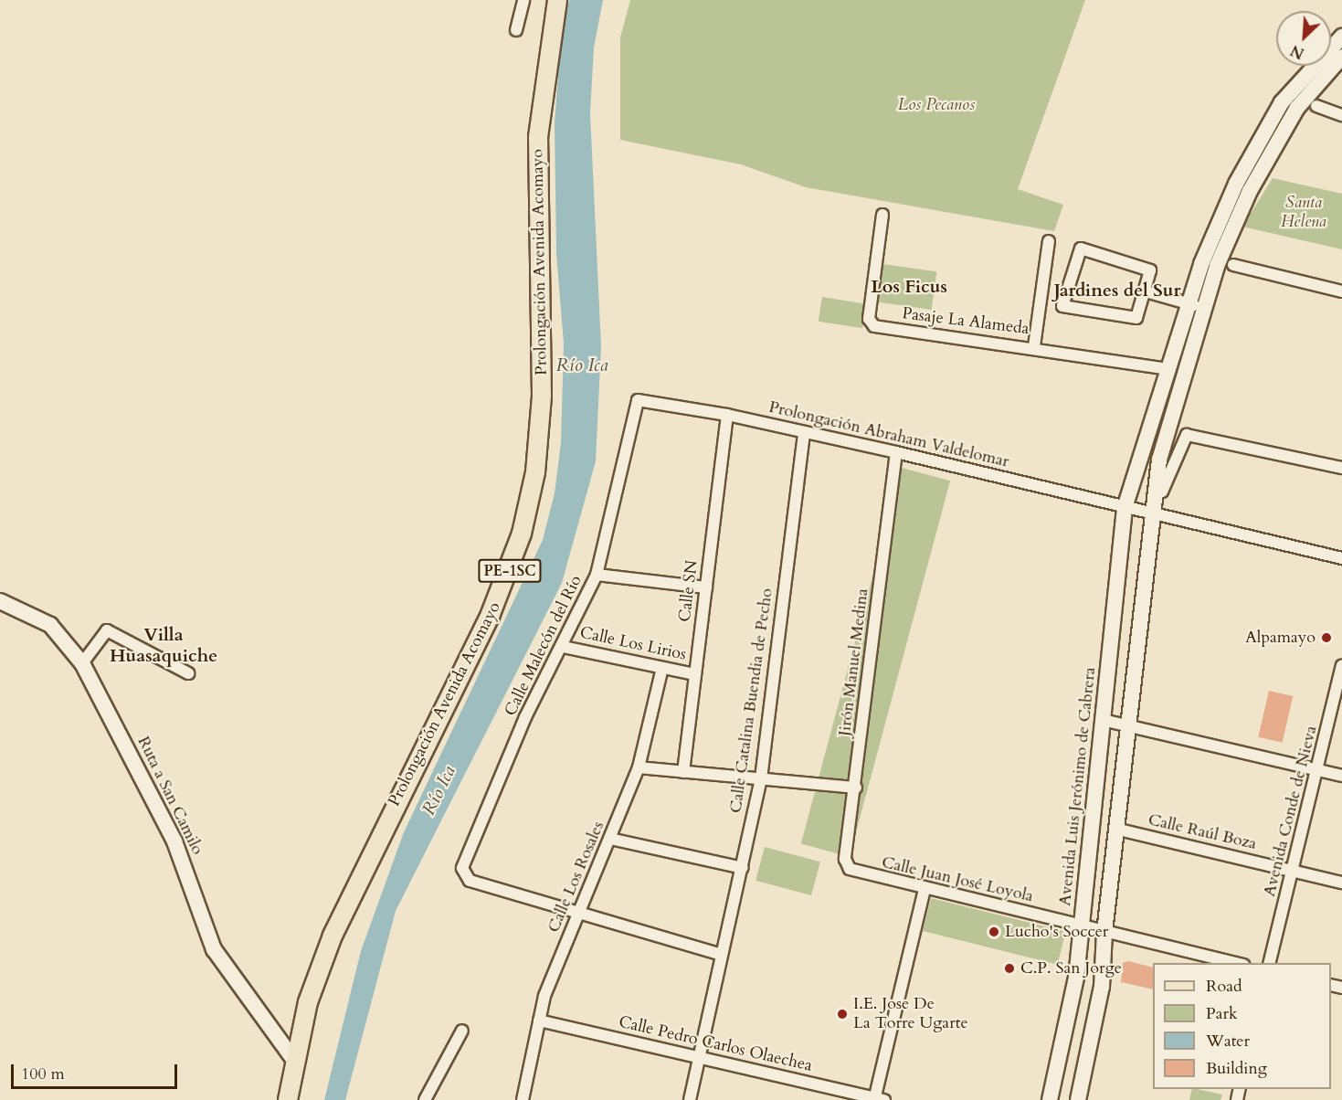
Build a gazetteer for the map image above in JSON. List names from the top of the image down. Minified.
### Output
{"streets":{"main road":["Prolongación Avenida Acomayo","PE-1SC"],"street":["Pasaje La Alameda","Prolongación Abraham Valdelomar","Calle SN","Calle Los Lirios","Calle Malecón del Río","Jirón Manuel Medina","Calle Catalina Buendia de Pecho","Avenida Luis Jerónimo de Cabrera","Ruta a San Camilo","Avenida Conde de Nieva","Calle Raúl Boza","Calle Los Rosales","Calle Juan José Loyola","Calle Pedro Carlos Olaechea"]},"crossings":[["Prolongación Avenida Acomayo","Ruta a San Camilo"],["Pasaje La Alameda","Avenida Luis Jerónimo de Cabrera"],["Prolongación Abraham Valdelomar","Calle SN"],["Prolongación Abraham Valdelomar","Calle Malecón del Río"],["Prolongación Abraham Valdelomar","Jirón Manuel Medina"],["Prolongación Abraham Valdelomar","Calle Catalina Buendia de Pecho"],["Prolongación Abraham Valdelomar","Avenida Luis Jerónimo de Cabrera"],["Calle SN","Calle Los Lirios"],["Calle Los Lirios","Calle Malecón del Río"],["Calle Los Lirios","Calle Los Rosales"],["Calle Malecón del Río","Calle Los Rosales"],["Jirón Manuel Medina","Calle Juan José Loyola"],["Calle Catalina Buendia de Pecho","Calle Pedro Carlos Olaechea"],["Avenida Luis Jerónimo de Cabrera","Calle Juan José Loyola"],["Avenida Conde de Nieva","Calle Raúl Boza"],["Calle Los Rosales","Calle Pedro Carlos Olaechea"]],"districts":["Los Ficus","Jardines del Sur","Villa Huasaquiche"],"water":["Río Ica"],"parks":["Los Pecanos","Santa Helena"],"places":["Alpamayo","Lucho's Soccer","C.P. San Jorge","I.E. Jose De La Torre Ugarte"],"legend":["Road","Park","Water","Building"],"scale_bar":"100 m","north":"bottom left"}
